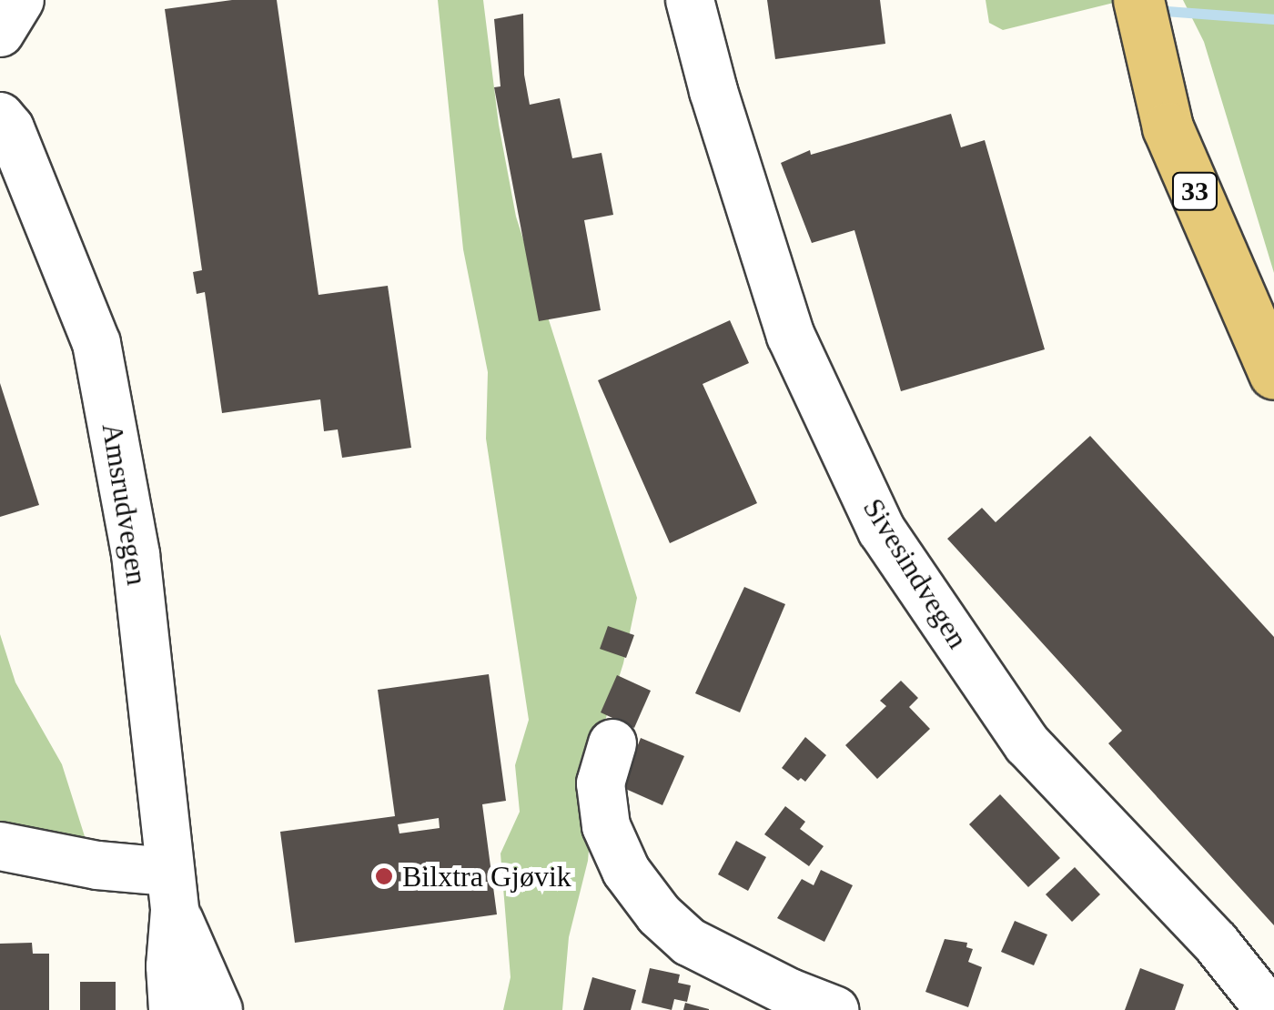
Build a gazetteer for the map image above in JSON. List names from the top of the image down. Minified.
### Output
{"streets":{"main road":["33"],"street":["Amsrudvegen","Sivesindvegen"]},"places":["Bilxtra Gjøvik"]}
